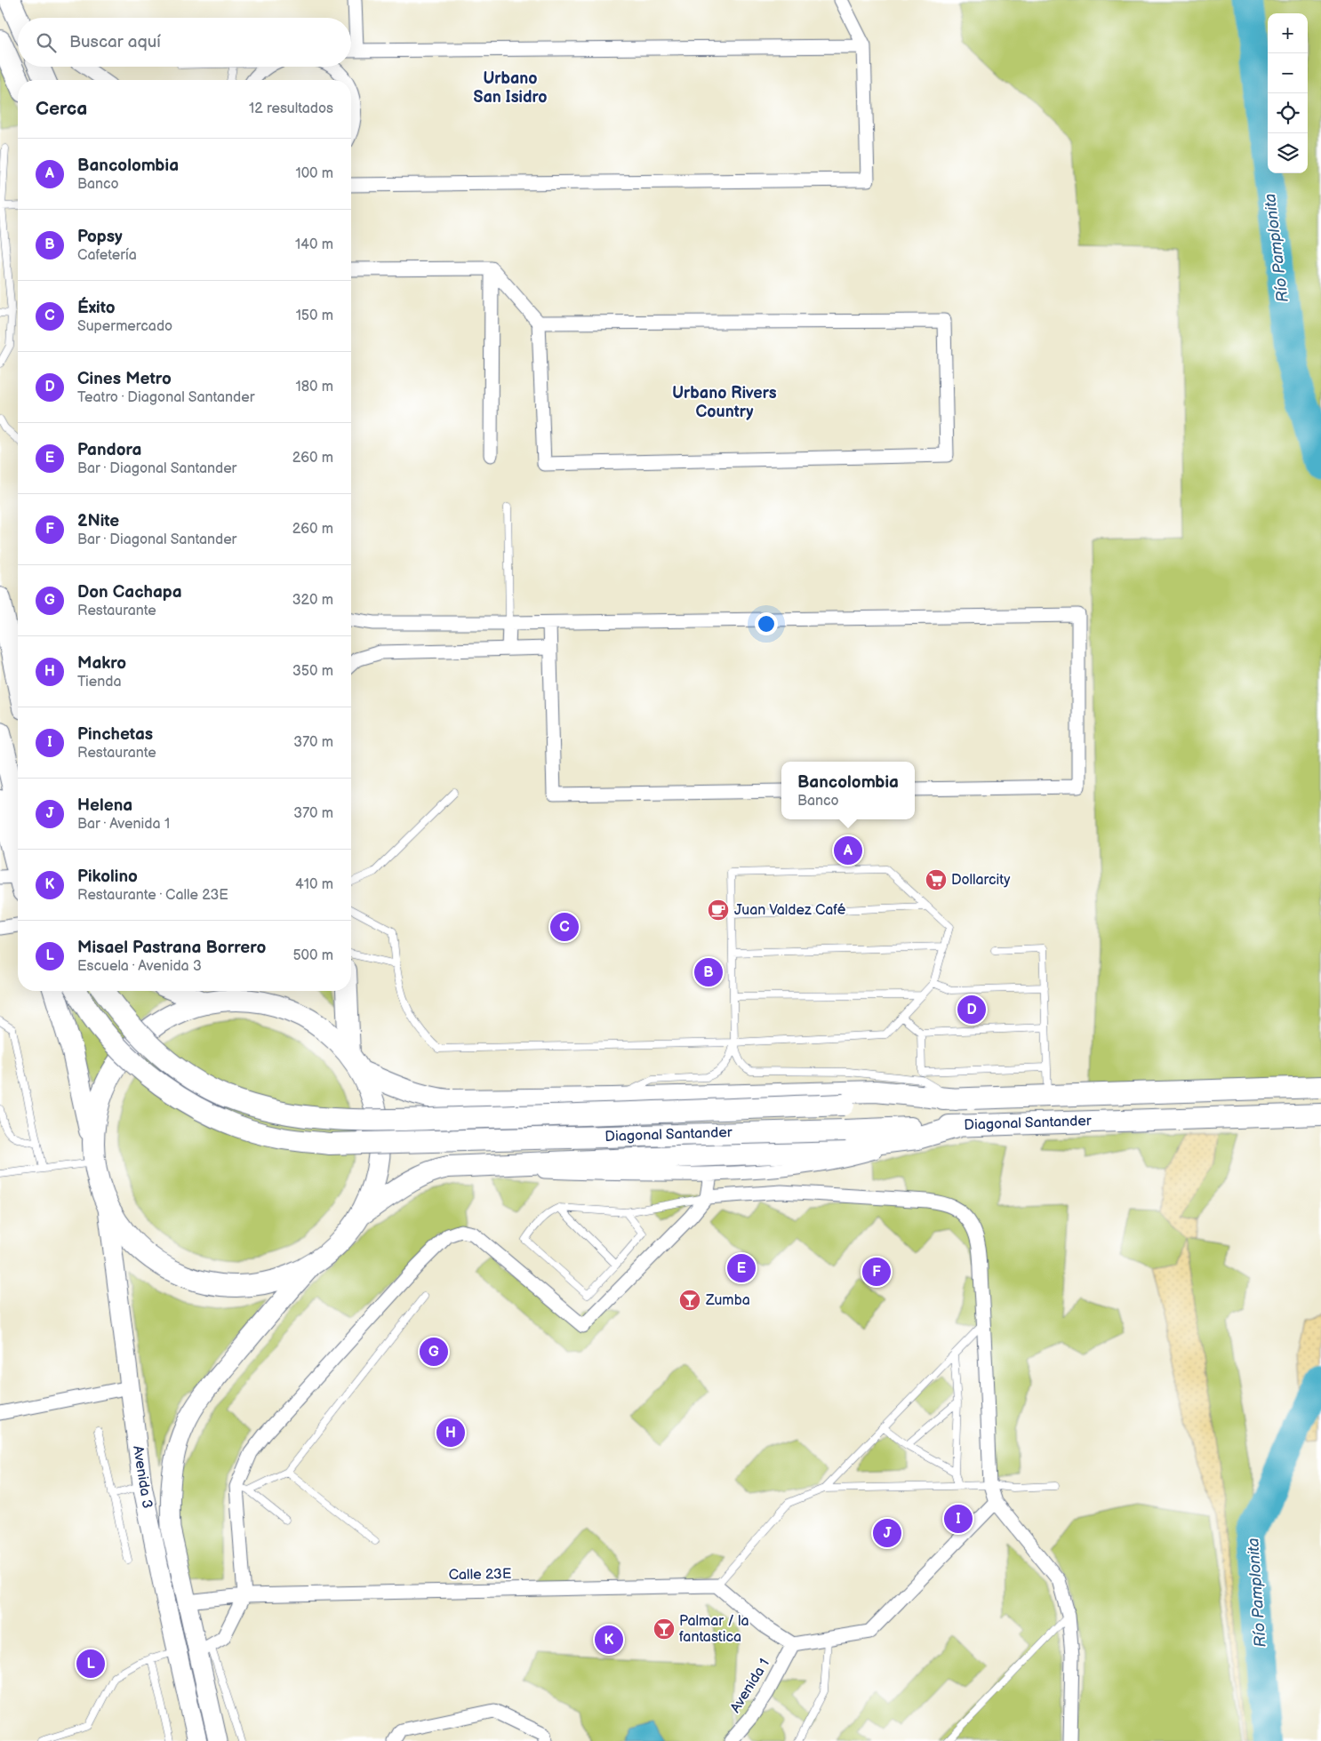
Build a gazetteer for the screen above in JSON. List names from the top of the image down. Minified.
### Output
{"streets":{"main road":["Diagonal Santander","Avenida 3"],"street":["Calle 23E","Avenida 1"]},"crossings":[["Avenida 3","Calle 23E"]],"districts":["Urbano San Isidro","Urbano Rivers Country"],"water":["Río Pamplonita"],"places":{"supermarket":["Dollarcity"],"cafe":["Juan Valdez Café"],"bar":["Zumba","Palmar / la fantastica"]},"page":{"map_buttons":["+","−"],"search":"Buscar aquí","heading":["Cerca","12 resultados"],"list":[{"mark":"A","name":"Bancolombia","note":"Banco","value":"100 m"},{"mark":"B","name":"Popsy","note":"Cafetería","value":"140 m"},{"mark":"C","name":"Éxito","note":"Supermercado","value":"150 m"},{"mark":"D","name":"Cines Metro","note":"Teatro · Diagonal Santander","value":"180 m"},{"mark":"E","name":"Pandora","note":"Bar · Diagonal Santander","value":"260 m"},{"mark":"F","name":"2Nite","note":"Bar · Diagonal Santander","value":"260 m"},{"mark":"G","name":"Don Cachapa","note":"Restaurante","value":"320 m"},{"mark":"H","name":"Makro","note":"Tienda","value":"350 m"},{"mark":"I","name":"Pinchetas","note":"Restaurante","value":"370 m"},{"mark":"J","name":"Helena","note":"Bar · Avenida 1","value":"370 m"},{"mark":"K","name":"Pikolino","note":"Restaurante · Calle 23E","value":"410 m"},{"mark":"L","name":"Misael Pastrana Borrero","note":"Escuela · Avenida 3","value":"500 m"}],"popup":["Bancolombia","Banco"],"pins":["A","C","B","D","E","F","G","H","I","J","K","L"]}}
